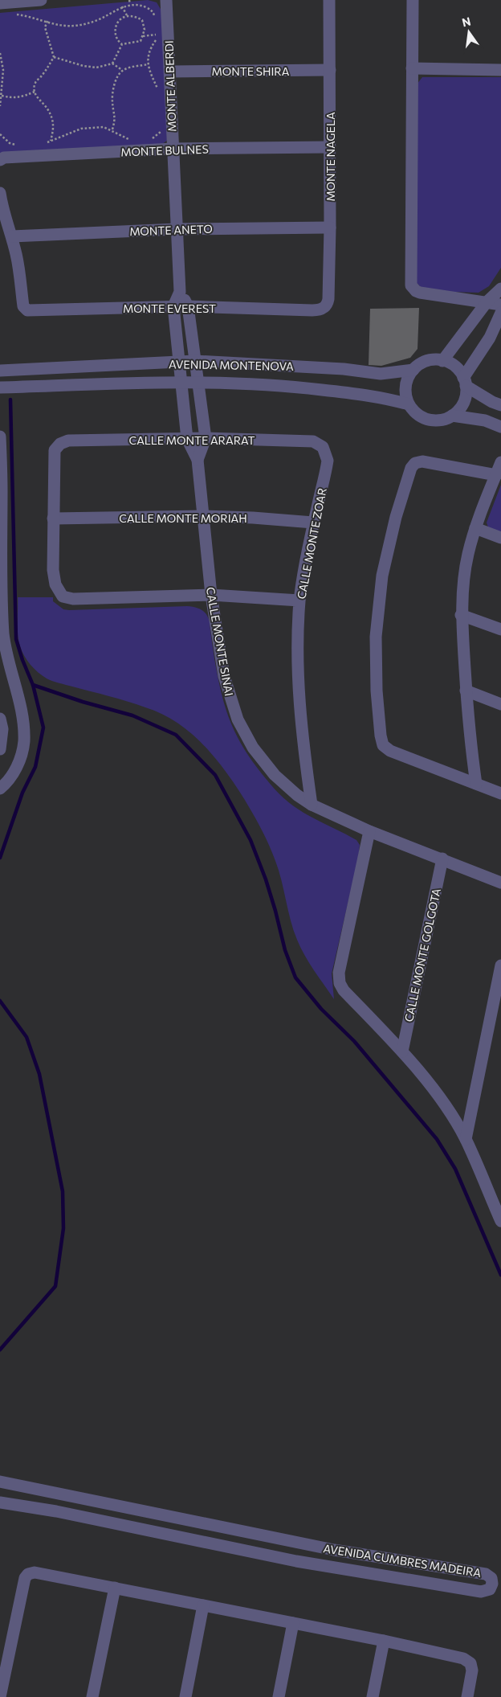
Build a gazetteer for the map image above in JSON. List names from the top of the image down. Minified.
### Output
{"streets":{"street":["MONTE SHIRA","MONTE ALBERDI","MONTE BULNES","MONTE NAGELA","MONTE ANETO","MONTE EVEREST","AVENIDA MONTENOVA","CALLE MONTE ARARAT","CALLE MONTE MORIAH","CALLE MONTE ZOAR","CALLE MONTE SINAI","CALLE MONTE GOLGOTA","AVENIDA CUMBRES MADEIRA"]},"crossings":[["MONTE SHIRA","MONTE ALBERDI"],["MONTE SHIRA","MONTE NAGELA"],["MONTE ALBERDI","MONTE BULNES"],["MONTE ALBERDI","MONTE ANETO"],["MONTE BULNES","MONTE NAGELA"],["MONTE NAGELA","MONTE ANETO"],["MONTE NAGELA","MONTE EVEREST"],["MONTE ANETO","MONTE EVEREST"],["CALLE MONTE ARARAT","CALLE MONTE MORIAH"],["CALLE MONTE ARARAT","CALLE MONTE ZOAR"],["CALLE MONTE MORIAH","CALLE MONTE ZOAR"],["CALLE MONTE MORIAH","CALLE MONTE SINAI"],["CALLE MONTE ZOAR","CALLE MONTE SINAI"],["CALLE MONTE SINAI","CALLE MONTE GOLGOTA"]],"north":"top"}
